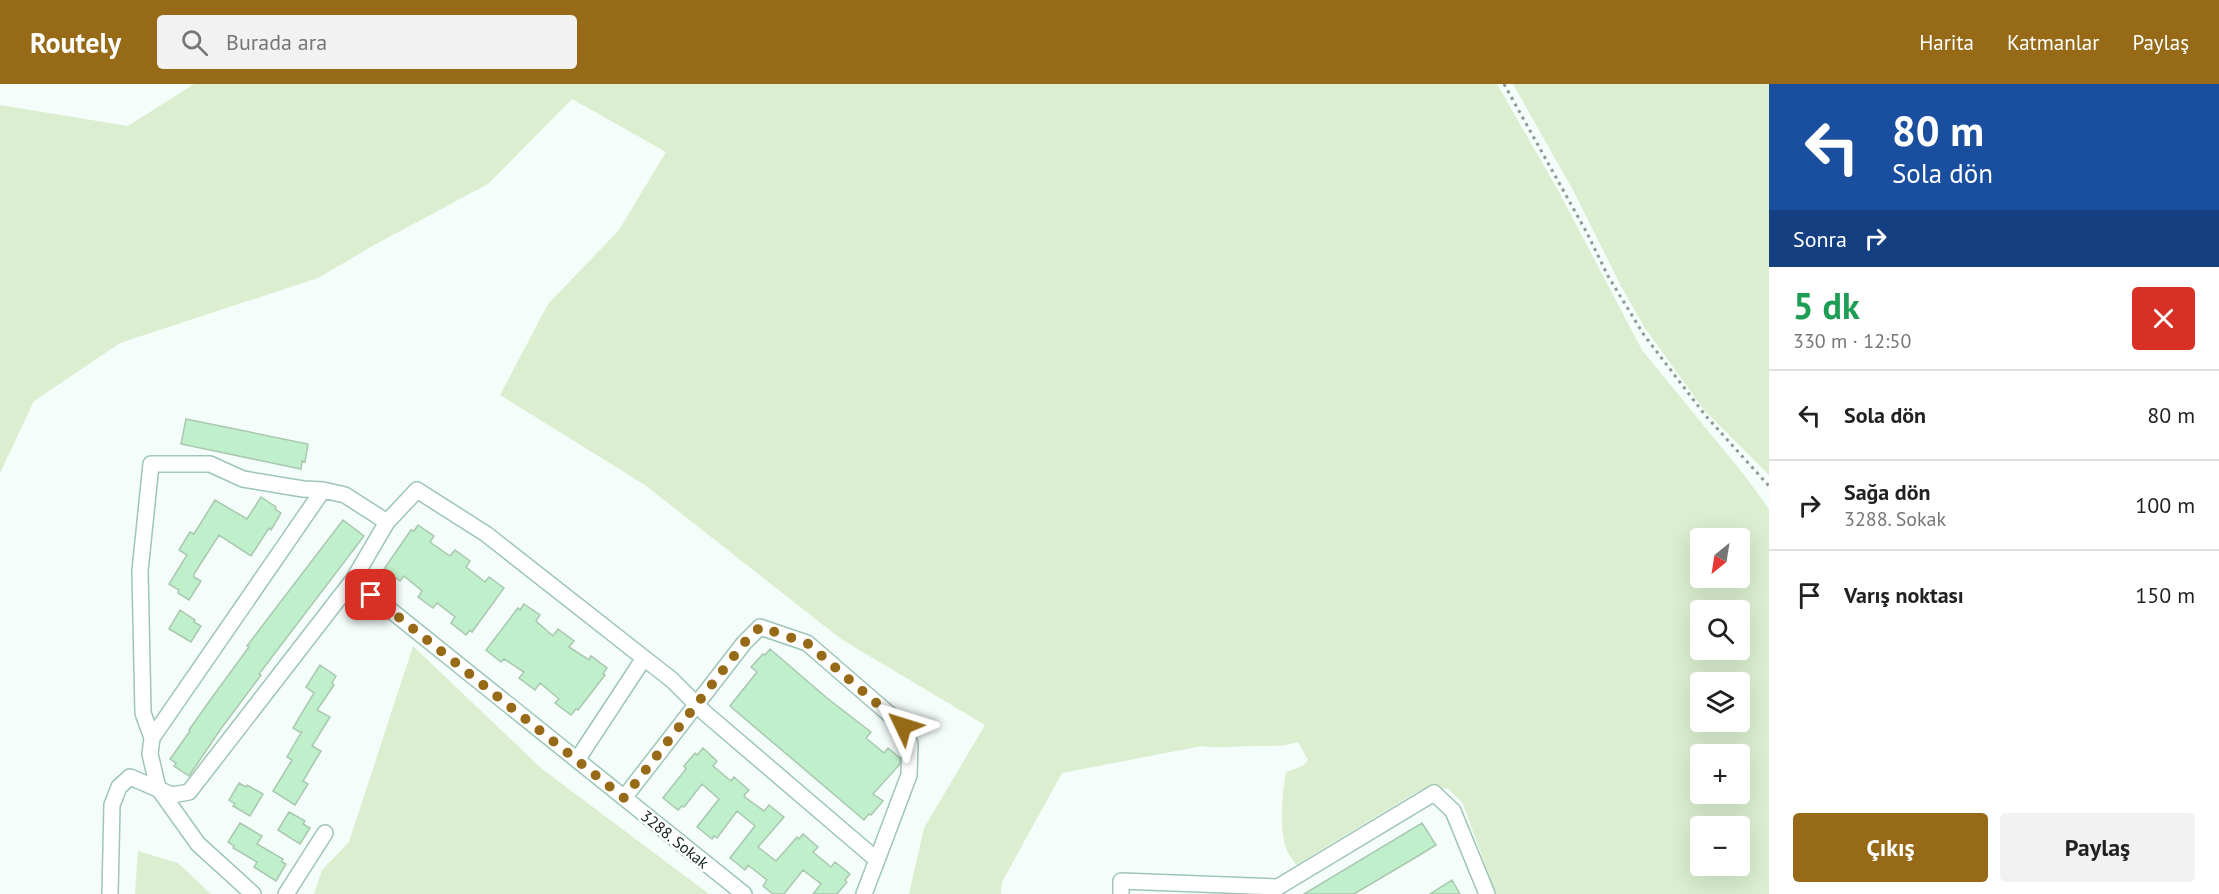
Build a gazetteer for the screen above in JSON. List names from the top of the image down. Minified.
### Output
{"streets":{"street":["3288. Sokak"]},"north":"bottom left","page":{"header":"Routely","search":"Burada ara","nav":["Harita","Katmanlar","Paylaş"],"turn":["80 m","Sola dön"],"then":"Sonra","heading":["5 dk","330 m · 12:50"],"list":[{"name":"Sola dön","value":"80 m"},{"name":"Sağa dön","note":"3288. Sokak","value":"100 m"},{"name":"Varış noktası","value":"150 m"}],"map_buttons":["+","−"],"buttons":["Çıkış","Paylaş"]}}
